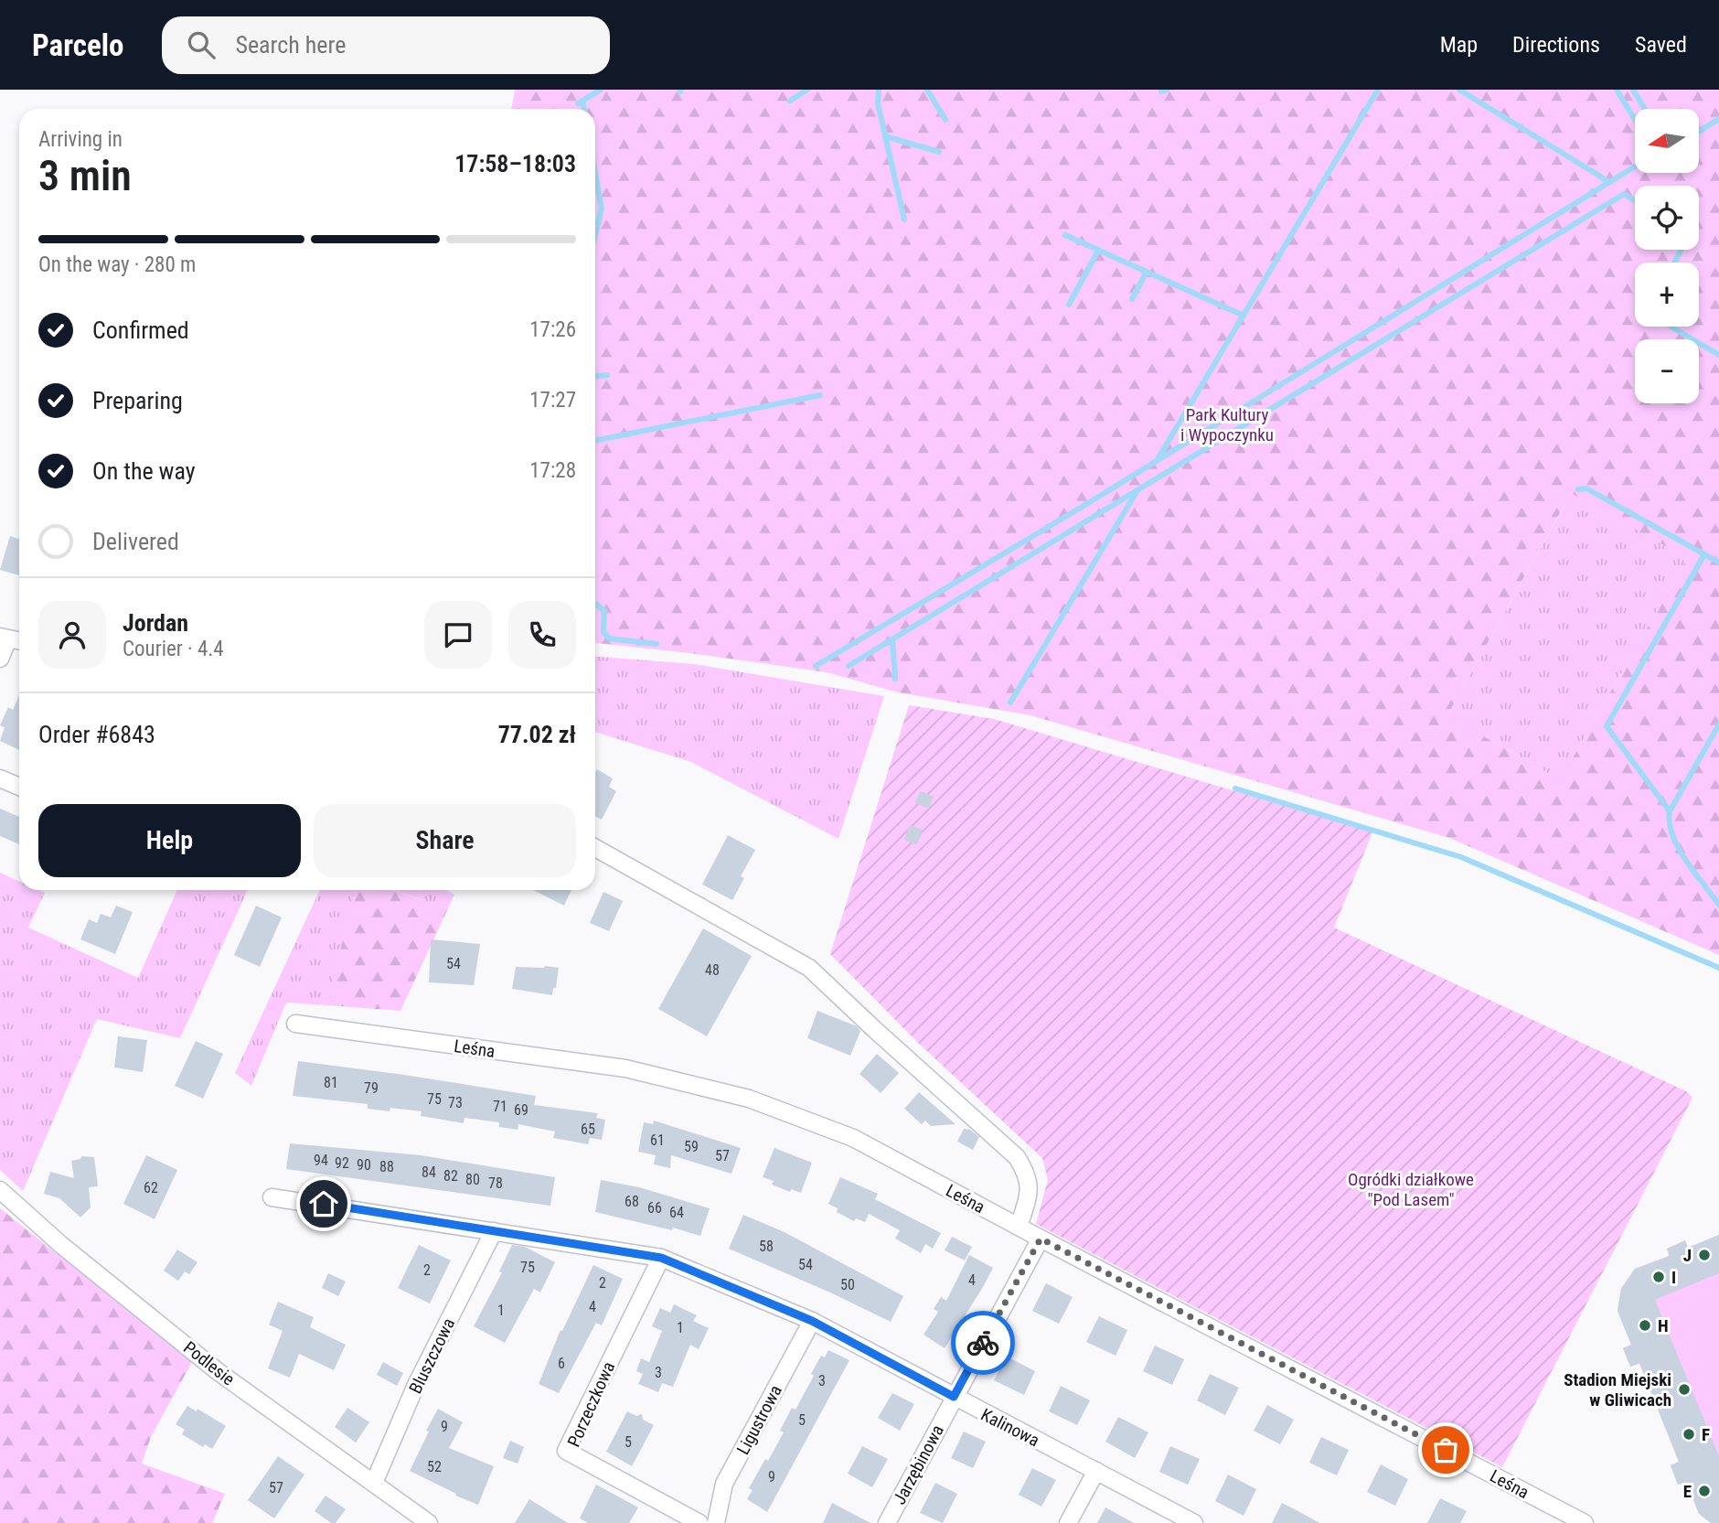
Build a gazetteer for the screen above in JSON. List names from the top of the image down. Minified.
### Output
{"streets":{"street":["Leśna","Bluszczowa","Podlesie","Porzeczkowa","Ligustrowa","Kalinowa","Jarzębinowa"]},"crossings":[["Leśna","Jarzębinowa"],["Bluszczowa","Podlesie"],["Bluszczowa","Kalinowa"],["Porzeczkowa","Kalinowa"],["Ligustrowa","Kalinowa"],["Kalinowa","Jarzębinowa"]],"parks":["Park Kultury i Wypoczynku","Ogródki działkowe \"Pod Lasem\""],"places":["J","I","H","Stadion Miejski w Gliwicach","F","E"],"house_numbers":["54","48","81","79","75","73","71","69","65","61","59","57","94","92","90","88","84","82","80","78","62","68","66","64","58","54","75","2","4","2","50","4","1","1","6","3","3","5","9","5","52","9","57"],"north":"left","page":{"header":"Parcelo","search":"Search here","nav":["Map","Directions","Saved"],"map_buttons":["+","−"],"heading":["3 min","Arriving in","17:58–18:03"],"panel":["Jordan","Courier · 4.4","Order #6843","77.02 zł"],"bar":"On the way · 280 m","list":[["Confirmed","17:26"],["Preparing","17:27"],["On the way","17:28"],"Delivered"],"buttons":["Help","Share"]}}
